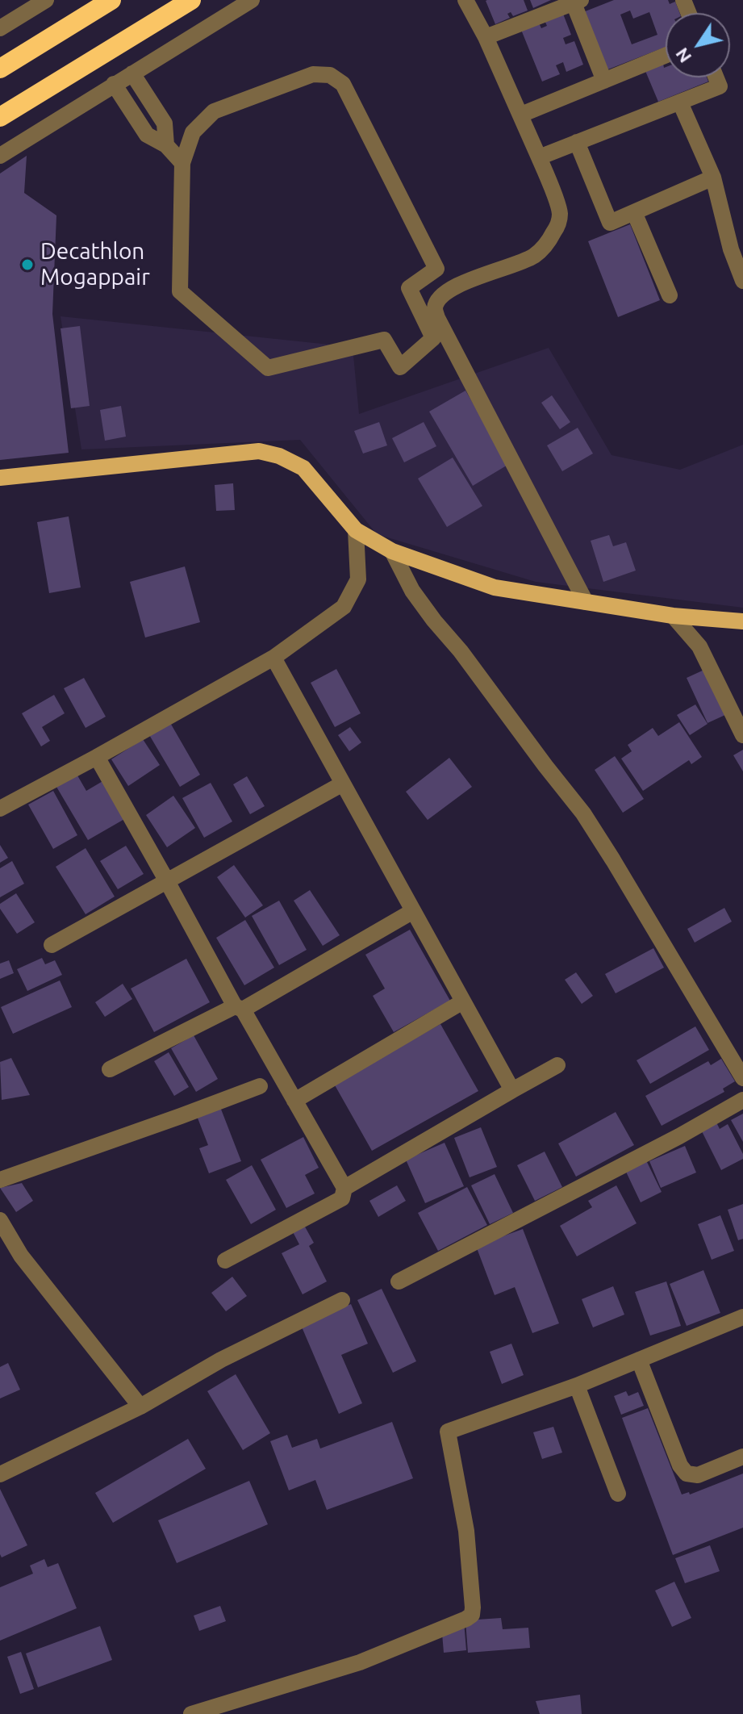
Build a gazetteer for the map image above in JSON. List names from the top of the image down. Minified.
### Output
{"places":["Decathlon Mogappair"],"north":"bottom left"}
